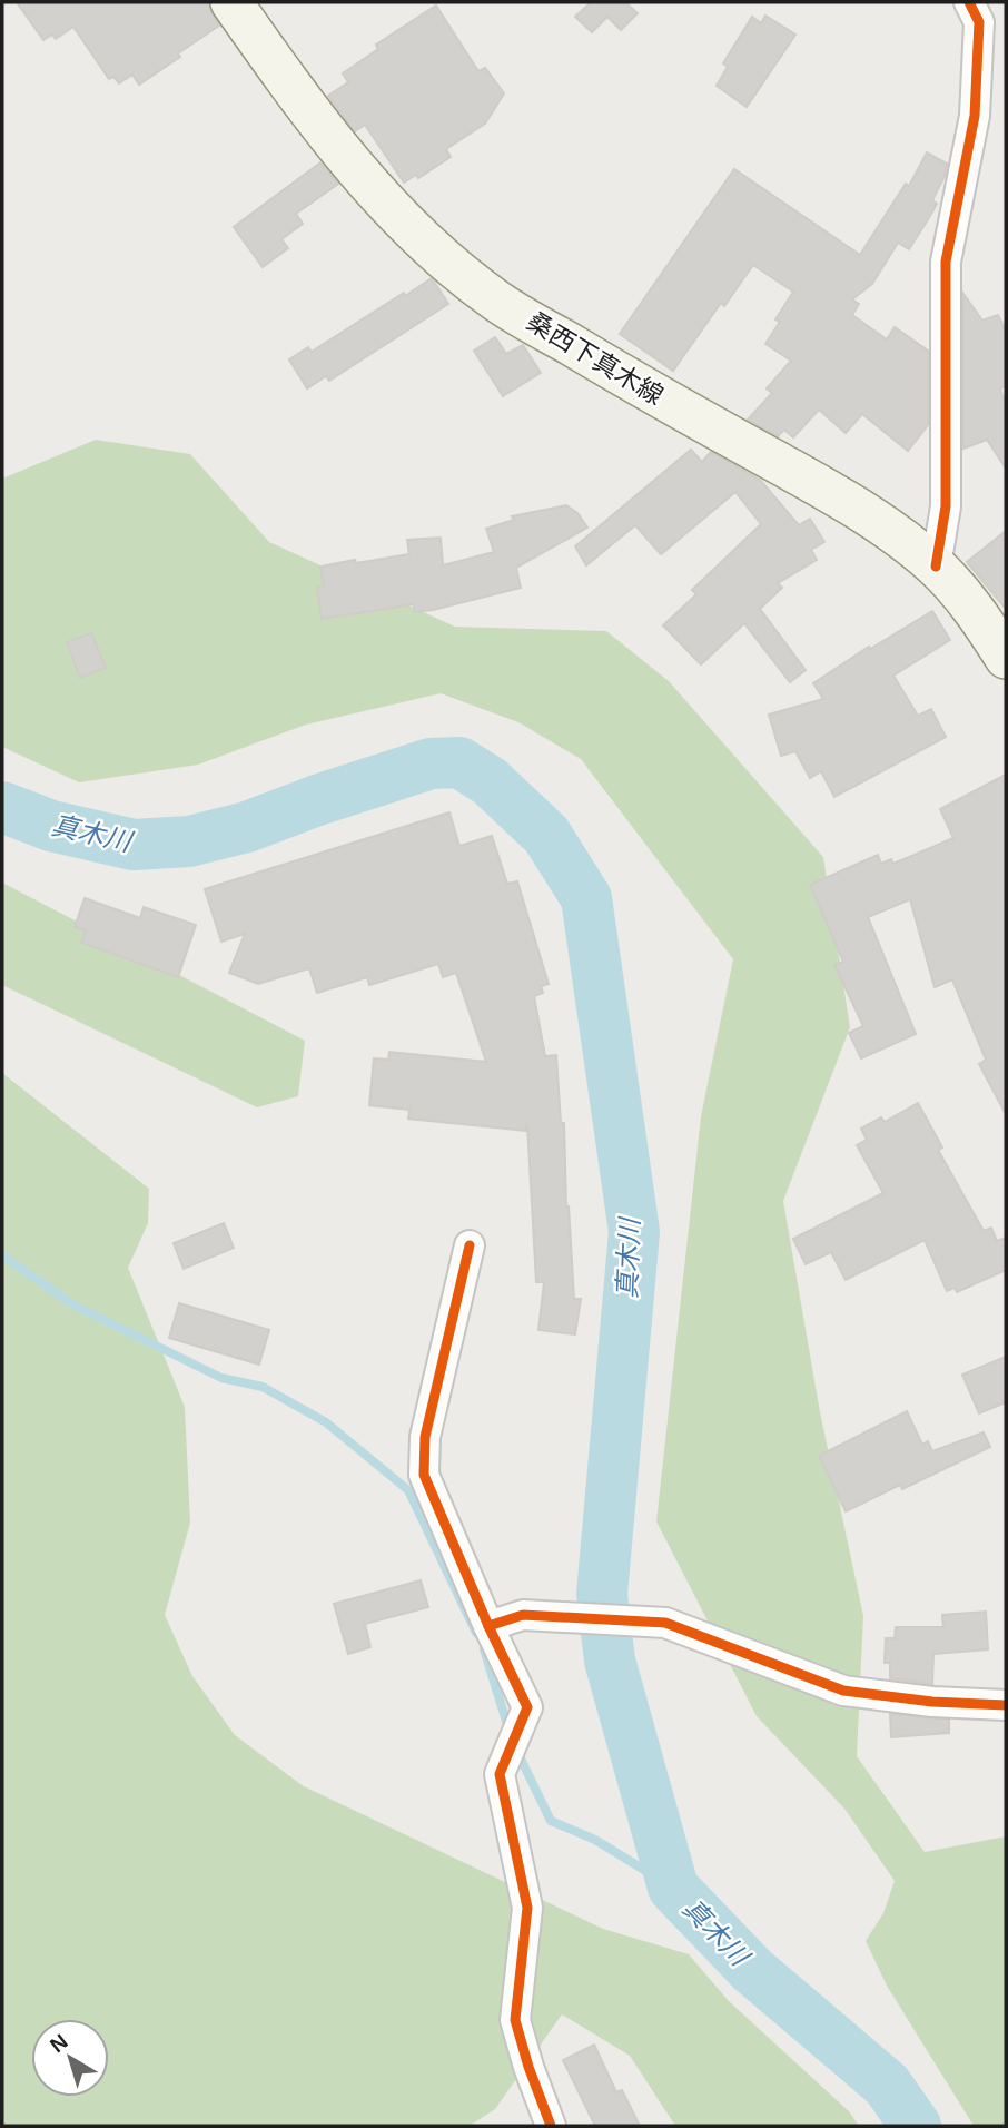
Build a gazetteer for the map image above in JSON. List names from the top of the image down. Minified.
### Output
{"streets":{"main road":["桑西下真木線"]},"water":["真木川"],"north":"top left"}
